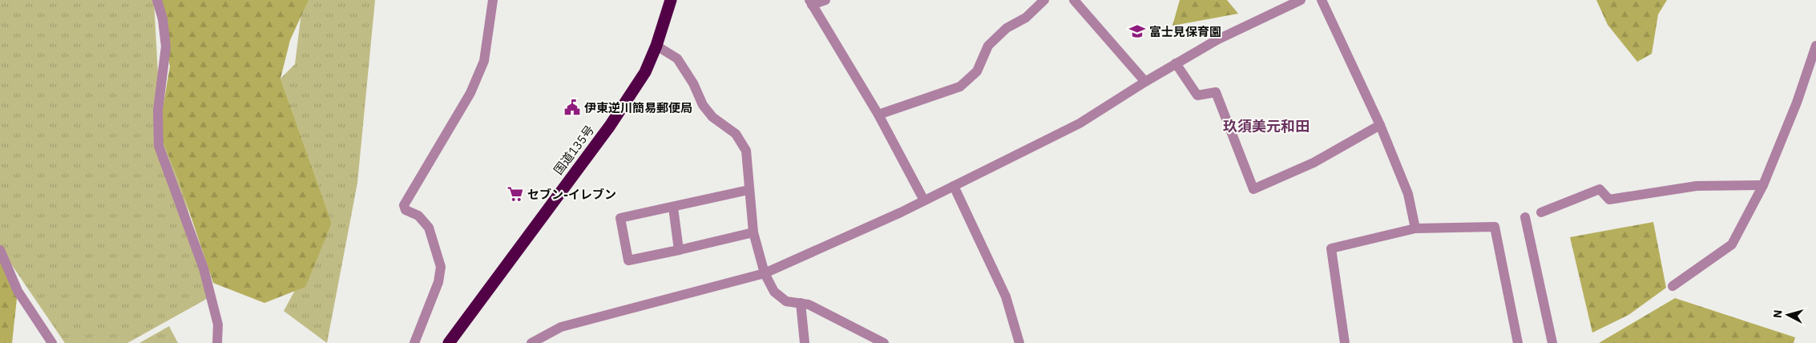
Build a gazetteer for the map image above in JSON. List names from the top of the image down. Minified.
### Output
{"streets":{"highway":["国道135号"]},"districts":["玖須美元和田"],"places":{"school or university":["富士見保育園"],"public building":["伊東逆川簡易郵便局"],"supermarket":["セブン-イレブン"]},"north":"left"}
